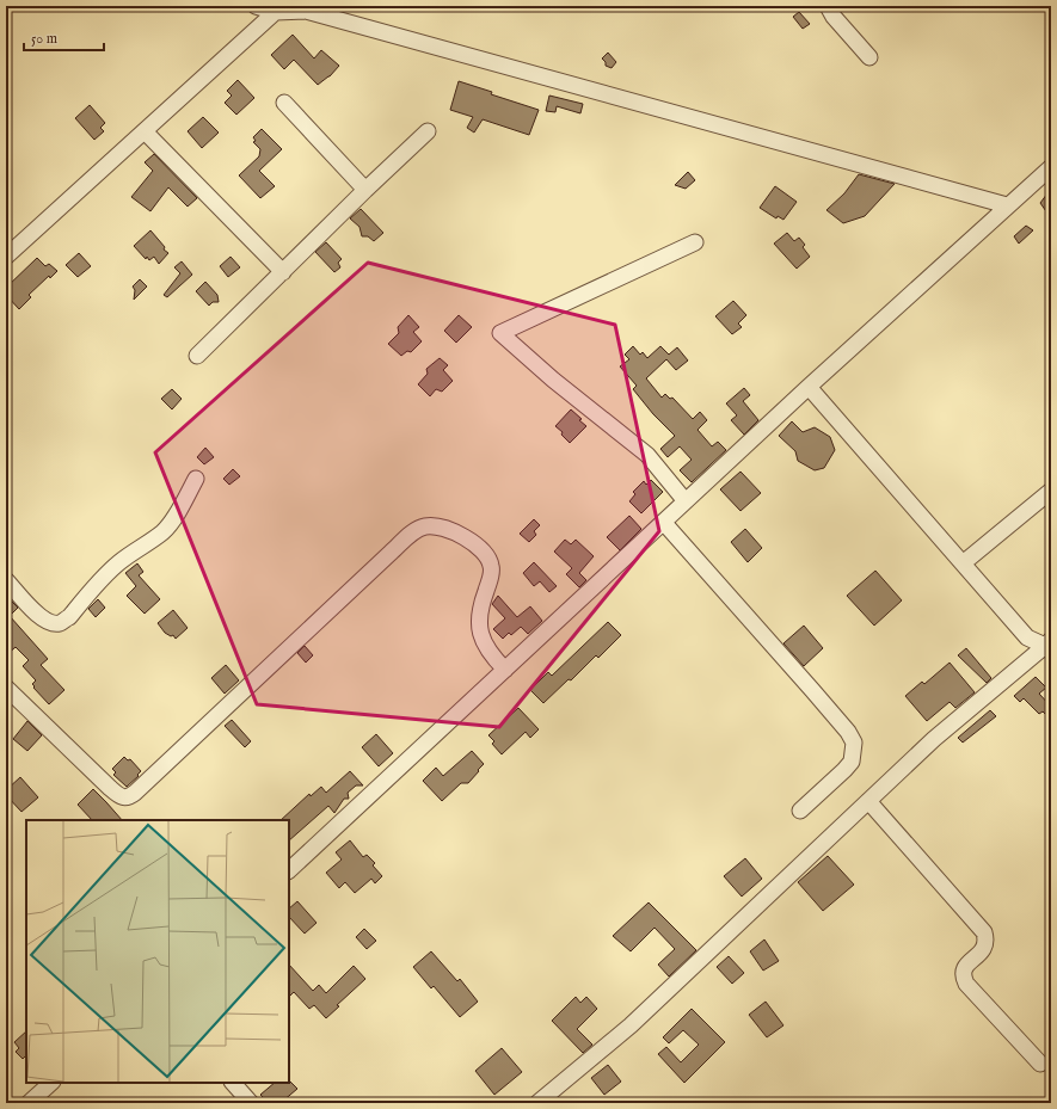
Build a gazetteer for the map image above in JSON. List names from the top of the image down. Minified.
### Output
{"scale_bar":"50 m"}
